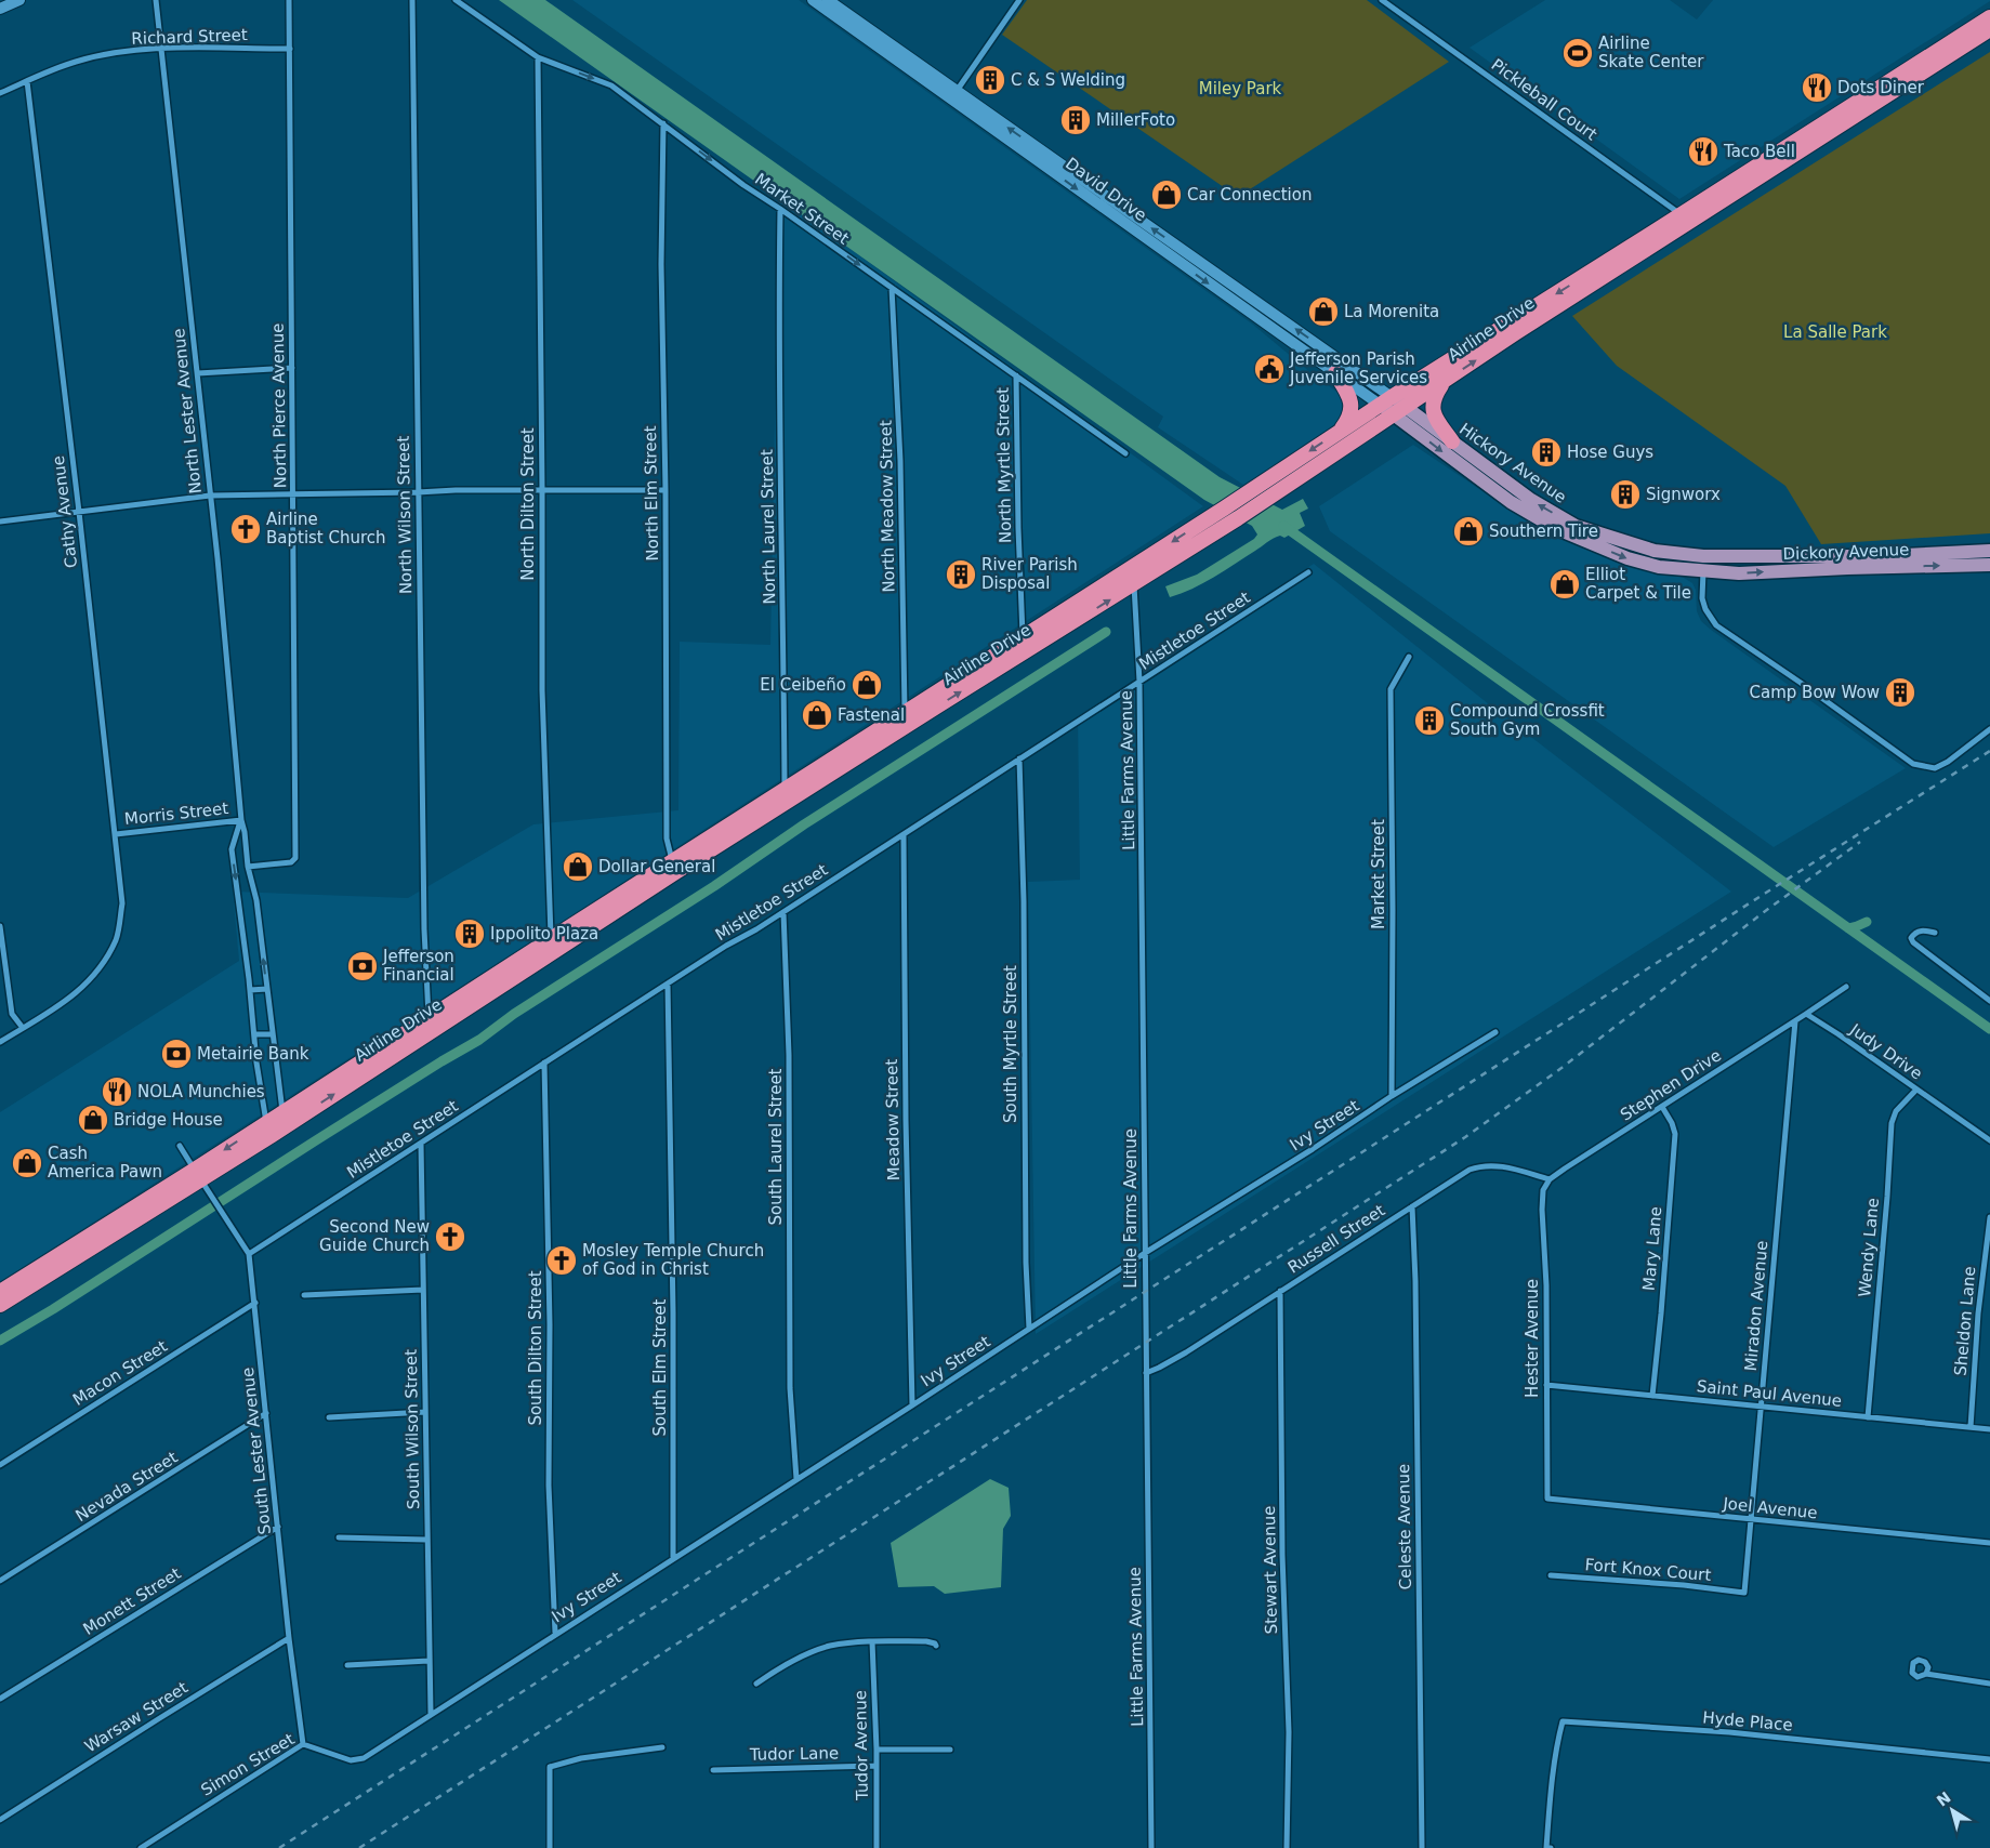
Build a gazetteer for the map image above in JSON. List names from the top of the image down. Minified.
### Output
{"streets":{"highway":["Airline Drive"],"main road":["David Drive","Hickory Avenue","Dickory Avenue"],"street":["Richard Street","Pickleball Court","Market Street","North Pierce Avenue","North Lester Avenue","North Myrtle Street","North Elm Street","North Dilton Street","North Meadow Street","Cathy Avenue","North Wilson Street","North Laurel Street","Mistletoe Street","Little Farms Avenue","Morris Street","South Myrtle Street","Judy Drive","Stephen Drive","Meadow Street","Ivy Street","South Laurel Street","Russell Street","Wendy Lane","Mary Lane","Miradon Avenue","Sheldon Lane","Hester Avenue","South Dilton Street","South Elm Street","Macon Street","Saint Paul Avenue","South Wilson Street","South Lester Avenue","Nevada Street","Joel Avenue","Celeste Avenue","Stewart Avenue","Fort Knox Court","Monett Street","Warsaw Street","Hyde Place","Tudor Avenue","Tudor Lane","Simon Street"]},"crossings":[["Richard Street","North Pierce Avenue"],["Richard Street","North Lester Avenue"],["Richard Street","Cathy Avenue"],["Pickleball Court","Airline Drive"],["David Drive","Airline Drive"],["David Drive","Hickory Avenue"],["Market Street","North Myrtle Street"],["Market Street","North Elm Street"],["Market Street","North Dilton Street"],["Market Street","North Meadow Street"],["Market Street","North Laurel Street"],["Market Street","Ivy Street"],["Airline Drive","North Lester Avenue"],["Airline Drive","Hickory Avenue"],["Airline Drive","North Myrtle Street"],["Airline Drive","North Elm Street"],["Airline Drive","North Dilton Street"],["Airline Drive","North Meadow Street"],["Airline Drive","North Wilson Street"],["Airline Drive","North Laurel Street"],["Airline Drive","Little Farms Avenue"],["Airline Drive","South Lester Avenue"],["North Pierce Avenue","North Lester Avenue"],["North Lester Avenue","Morris Street"],["Hickory Avenue","Dickory Avenue"],["Cathy Avenue","Morris Street"],["Mistletoe Street","Little Farms Avenue"],["Mistletoe Street","South Myrtle Street"],["Mistletoe Street","Meadow Street"],["Mistletoe Street","South Laurel Street"],["Mistletoe Street","South Dilton Street"],["Mistletoe Street","South Elm Street"],["Mistletoe Street","South Wilson Street"],["Mistletoe Street","South Lester Avenue"],["Little Farms Avenue","Ivy Street"],["Little Farms Avenue","Russell Street"],["South Myrtle Street","Ivy Street"],["Judy Drive","Stephen Drive"],["Judy Drive","Wendy Lane"],["Stephen Drive","Russell Street"],["Stephen Drive","Mary Lane"],["Stephen Drive","Miradon Avenue"],["Stephen Drive","Hester Avenue"],["Meadow Street","Ivy Street"],["Ivy Street","South Laurel Street"],["Ivy Street","South Dilton Street"],["Ivy Street","South Elm Street"],["Ivy Street","South Wilson Street"],["Ivy Street","Simon Street"],["Russell Street","Hester Avenue"],["Russell Street","Celeste Avenue"],["Russell Street","Stewart Avenue"],["Wendy Lane","Saint Paul Avenue"],["Mary Lane","Saint Paul Avenue"],["Miradon Avenue","Saint Paul Avenue"],["Miradon Avenue","Joel Avenue"],["Miradon Avenue","Fort Knox Court"],["Sheldon Lane","Saint Paul Avenue"],["Hester Avenue","Saint Paul Avenue"],["Hester Avenue","Joel Avenue"],["Macon Street","South Lester Avenue"],["South Wilson Street","Simon Street"],["South Lester Avenue","Nevada Street"],["South Lester Avenue","Monett Street"],["South Lester Avenue","Warsaw Street"],["South Lester Avenue","Simon Street"],["Tudor Avenue","Tudor Lane"]],"parks":["Miley Park","La Salle Park"],"places":{"sports":["Airline Skate Center"],"building":["C & S Welding","MillerFoto","Hose Guys","Signworx","River Parish Disposal","Camp Bow Wow","Compound Crossfit South Gym","Ippolito Plaza"],"restaurant":["Dots Diner","Taco Bell","NOLA Munchies"],"shop":["Car Connection","La Morenita","Southern Tire","Elliot Carpet & Tile","El Ceibeño","Fastenal","Dollar General","Bridge House","Cash America Pawn"],"public building":["Jefferson Parish Juvenile Services"],"church":["Airline Baptist Church","Second New Guide Church","Mosley Temple Church of God in Christ"],"bank":["Jefferson Financial","Metairie Bank"]},"north":"top left"}
